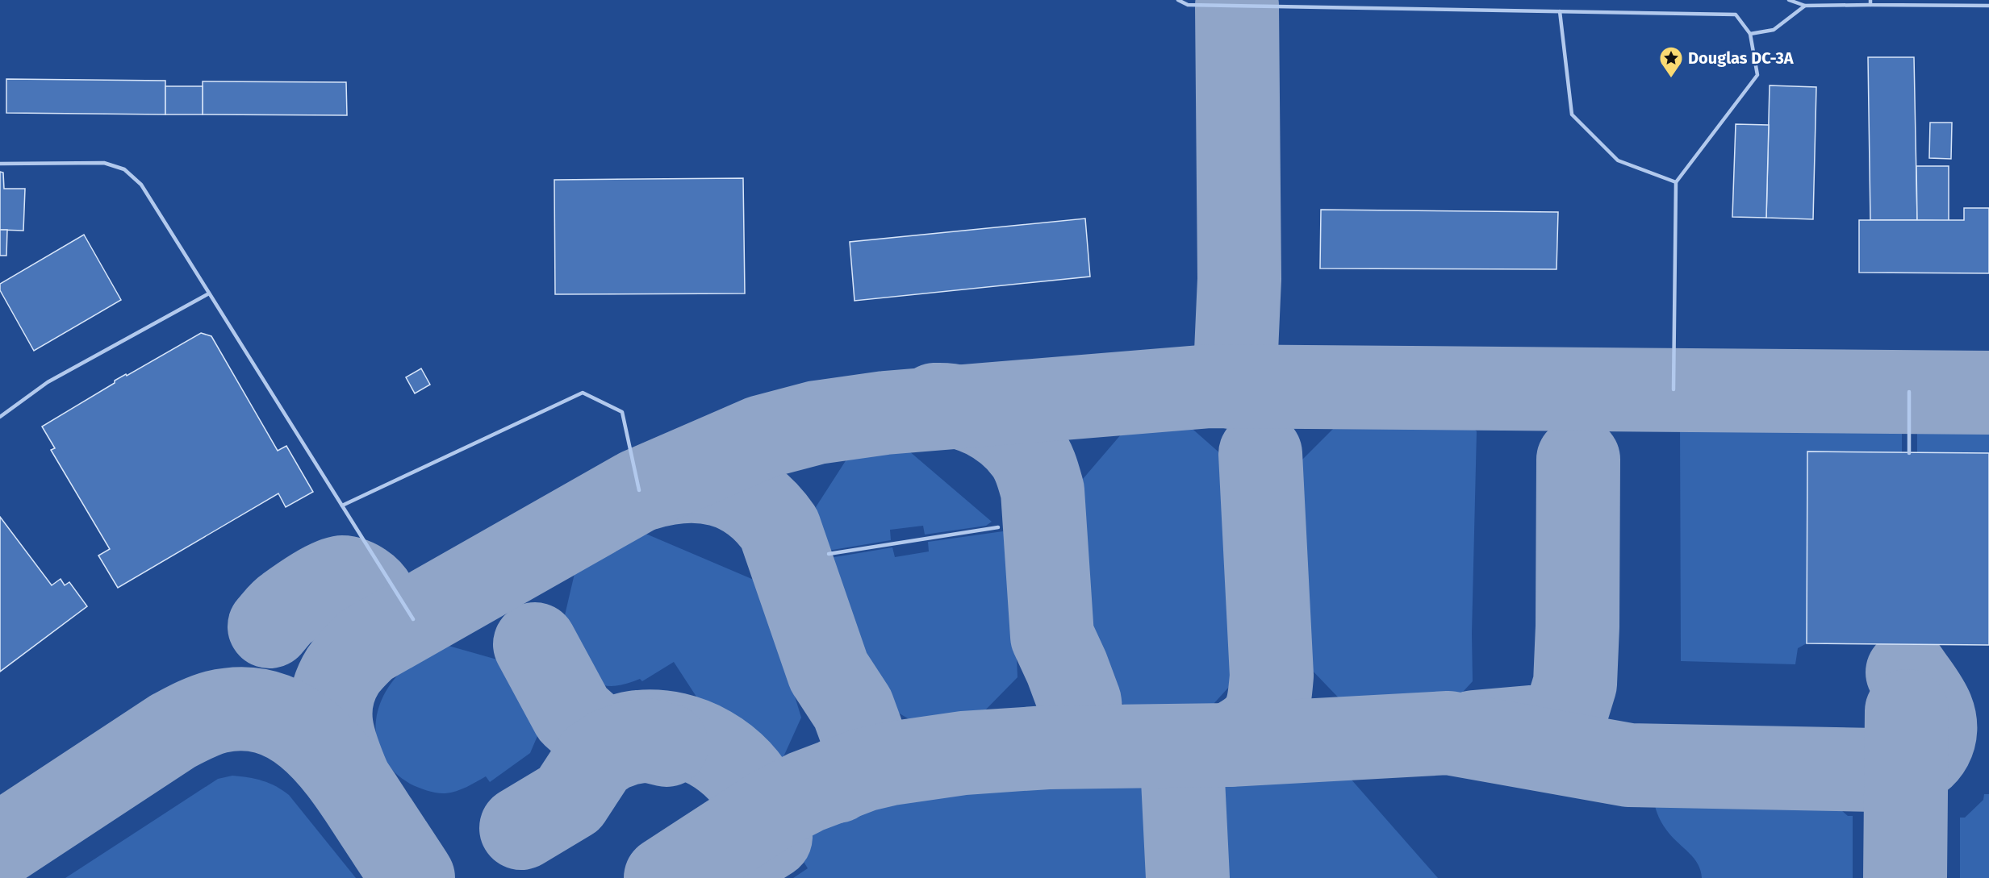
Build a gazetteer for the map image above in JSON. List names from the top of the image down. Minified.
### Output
{"places":{"place":["Douglas DC-3A"]}}
